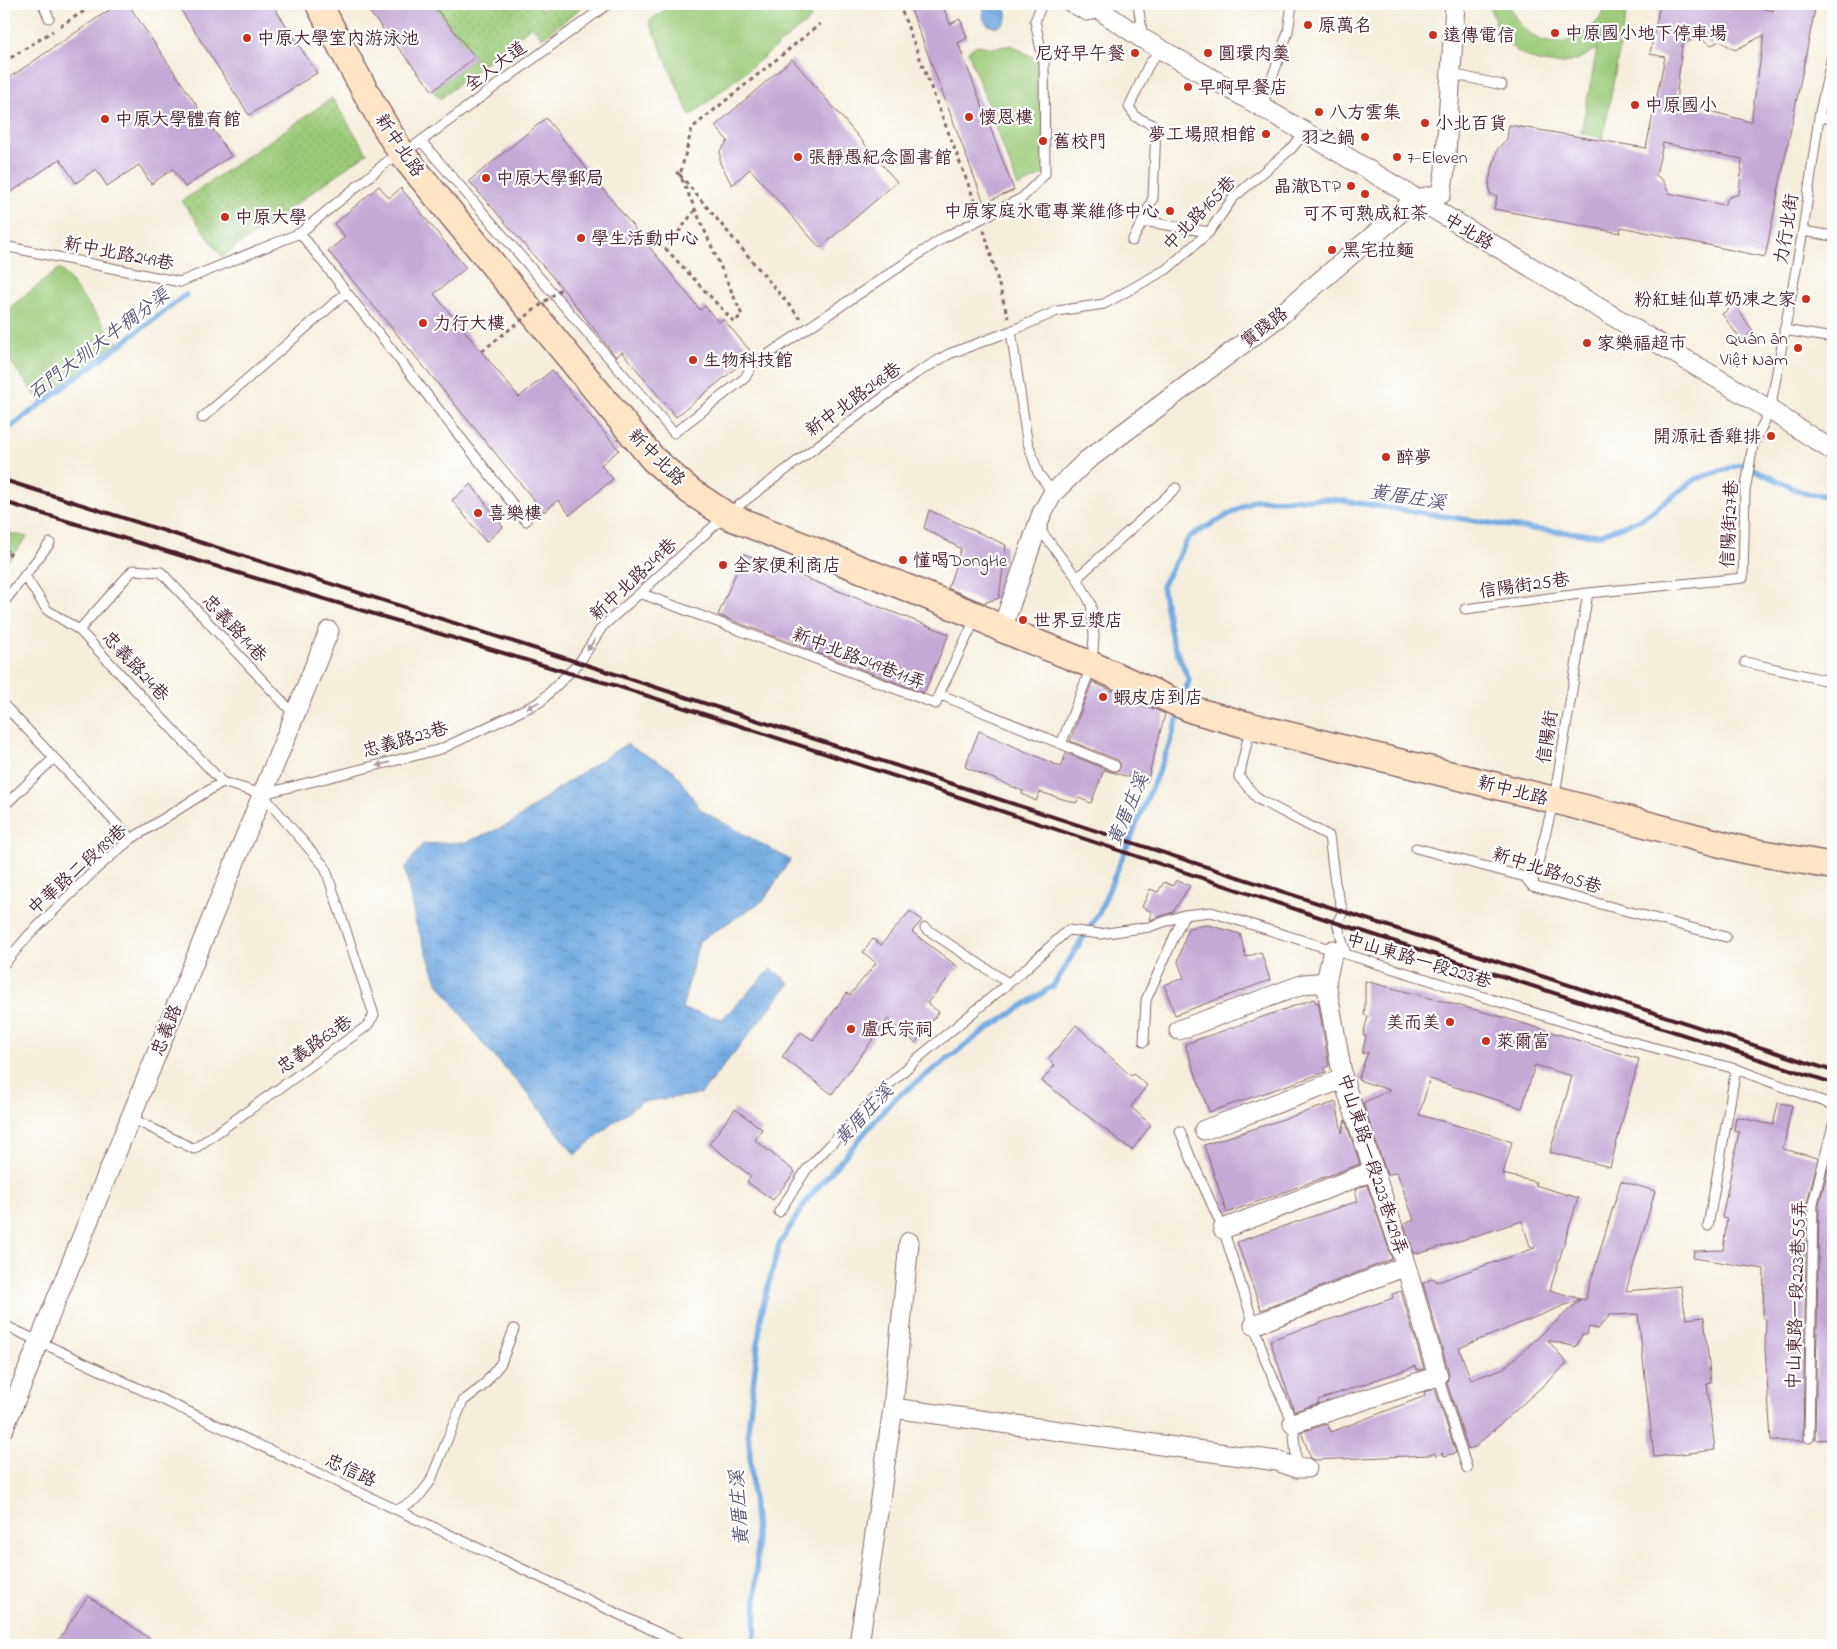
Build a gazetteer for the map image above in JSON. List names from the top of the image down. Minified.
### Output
{"streets":{"street":["新中北路","中北路","實踐路","忠義路","中山東路一段223巷129弄"],"lane":["全人大道","中北路165巷","力行北街","新中北路249巷","新中北路248巷","信陽街27巷","信陽街25巷","忠義路14巷","新中北路249巷11弄","忠義路24巷","信陽街","忠義路23巷","中華路二段189巷","新中北路105巷","中山東路一段223巷","忠義路63巷","中山東路一段223巷55弄","忠信路"]},"crossings":[["全人大道","新中北路"],["全人大道","新中北路249巷"],["新中北路","新中北路249巷"],["新中北路","實踐路"],["新中北路","新中北路248巷"],["新中北路","信陽街"],["中北路165巷","中北路"],["中北路165巷","新中北路248巷"],["力行北街","中北路"],["力行北街","信陽街27巷"],["中北路","實踐路"],["中北路","信陽街27巷"],["新中北路249巷","新中北路248巷"],["新中北路249巷","新中北路249巷11弄"],["新中北路249巷","忠義路23巷"],["信陽街27巷","信陽街25巷"],["信陽街27巷","信陽街"],["信陽街25巷","信陽街"],["忠義路14巷","忠義路24巷"],["忠義路14巷","忠義路"],["忠義路24巷","中華路二段189巷"],["信陽街","新中北路105巷"],["忠義路23巷","忠義路"],["忠義路23巷","忠義路63巷"],["中山東路一段223巷","中山東路一段223巷129弄"],["忠義路","忠義路63巷"],["忠義路","忠信路"]],"one_way":["忠義路23巷"],"water":["石門大圳大牛稠分渠","黃厝庄溪"],"places":["原萬名","中原國小地下停車場","遠傳電信","中原大學室內游泳池","尼好早午餐","圓環肉羹","早啊早餐店","中原國小","八方雲集","懷恩樓","中原大學體育館","小北百貨","夢工場照相館","羽之鍋","舊校門","張靜愚紀念圖書館","7-Eleven","中原大學郵局","晶澈BTP","可不可熟成紅茶","中原家庭水電專業維修中心","中原大學","學生活動中心","黑宅拉麵","粉紅蛙仙草奶凍之家","力行大樓","家樂福超市","Quán ăn Việt Nam","生物科技館","開源社香雞排","醉夢","喜樂樓","懂喝DongHe","全家便利商店","世界豆漿店","蝦皮店到店","美而美","盧氏宗祠","萊爾富"]}
